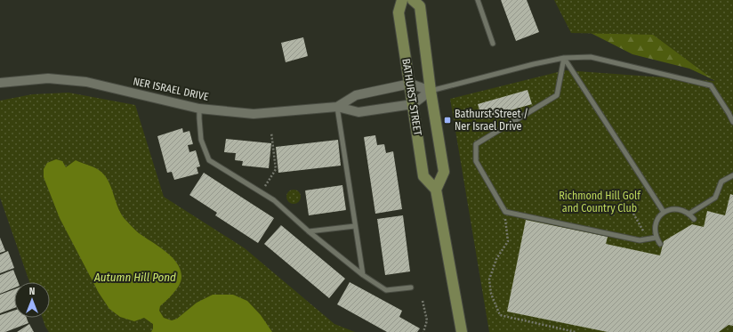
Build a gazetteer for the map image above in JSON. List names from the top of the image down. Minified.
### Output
{"streets":{"main road":["BATHURST STREET"],"street":["NER ISRAEL DRIVE"]},"crossings":[["NER ISRAEL DRIVE","BATHURST STREET"]],"water":["Autumn Hill Pond"],"parks":["Richmond Hill Golf and Country Club"],"places":{"transit":["Bathurst Street / Ner Israel Drive"]},"north":"top"}
